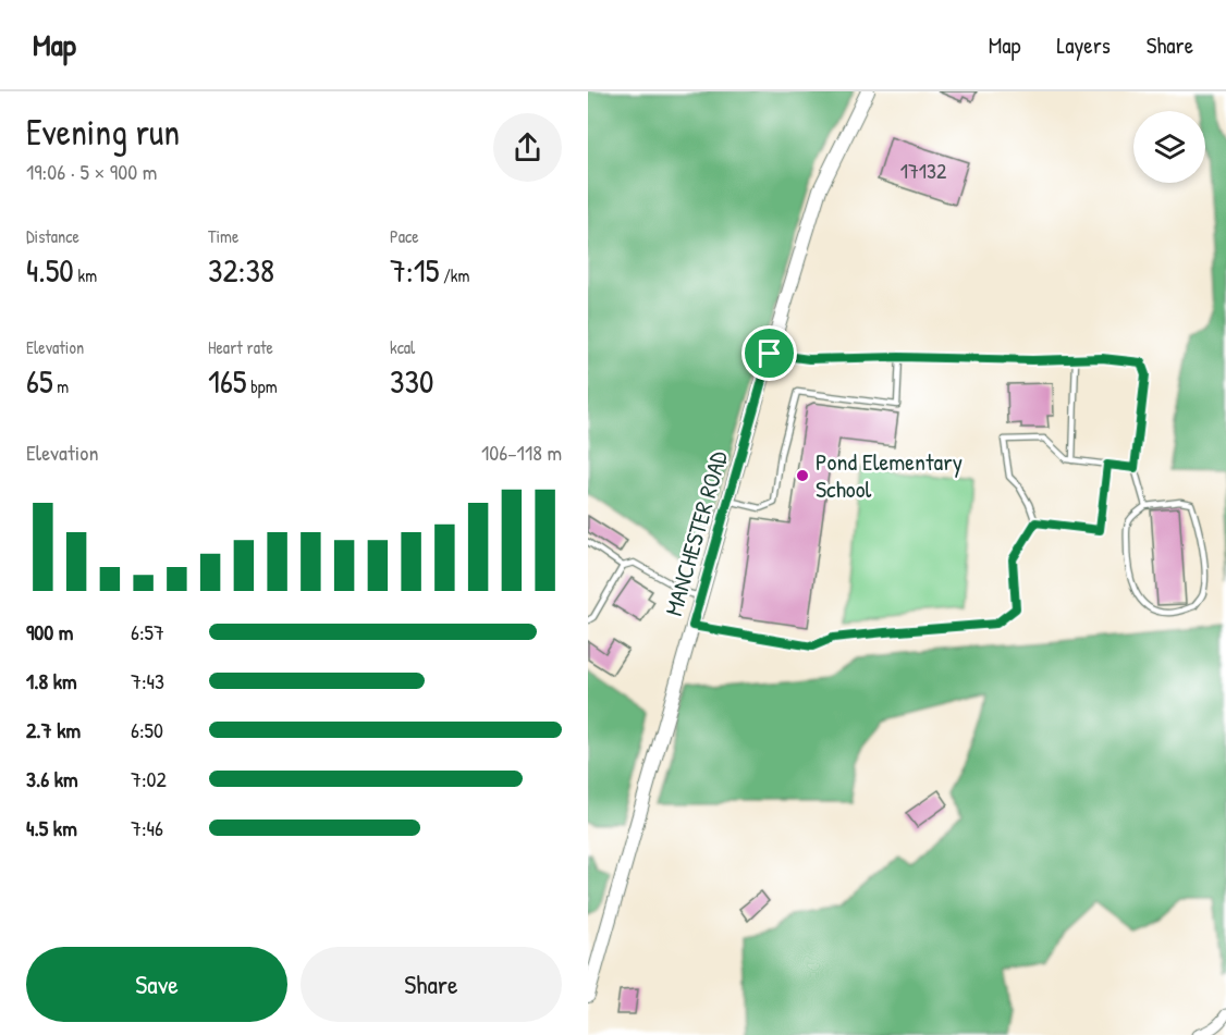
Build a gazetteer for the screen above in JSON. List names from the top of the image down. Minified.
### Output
{"streets":{"street":["MANCHESTER ROAD"]},"places":["Pond Elementary School"],"house_numbers":["17132"],"page":{"header":"Map","nav":["Map","Layers","Share"],"heading":["Evening run","19:06 · 5 × 900 m"],"stats":[["Distance","4.50 km"],["Time","32:38"],["Pace","7:15 /km"],["Elevation","65 m"],["Heart rate","165 bpm"],["kcal","330"]],"chart":["Elevation","106–118 m"],"list":[{"name":"900 m","note":"6:57"},{"name":"1.8 km","note":"7:43"},{"name":"2.7 km","note":"6:50"},{"name":"3.6 km","note":"7:02"},{"name":"4.5 km","note":"7:46"}],"buttons":["Save","Share"]}}
